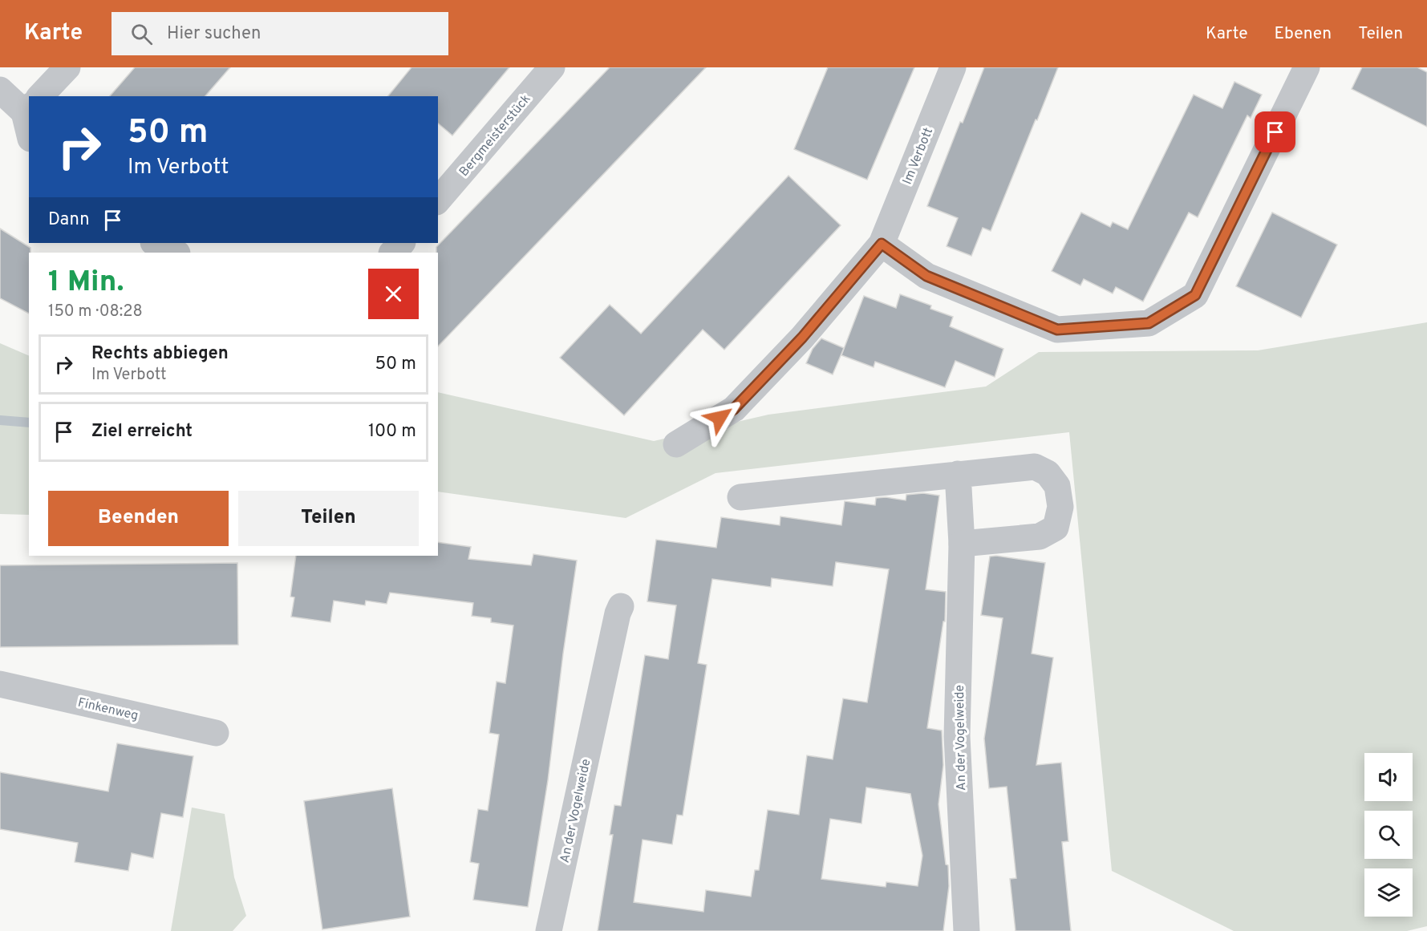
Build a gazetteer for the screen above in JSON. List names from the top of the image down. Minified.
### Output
{"streets":{"street":["Bergmeisterstück","Im Verbott","Finkenweg","An der Vogelweide"]},"page":{"header":"Karte","search":"Hier suchen","nav":["Karte","Ebenen","Teilen"],"turn":["50 m","Im Verbott"],"then":"Dann","heading":["1 Min.","150 m · 08:28"],"list":[{"name":"Rechts abbiegen","note":"Im Verbott","value":"50 m"},{"name":"Ziel erreicht","value":"100 m"}],"buttons":["Beenden","Teilen"]}}
